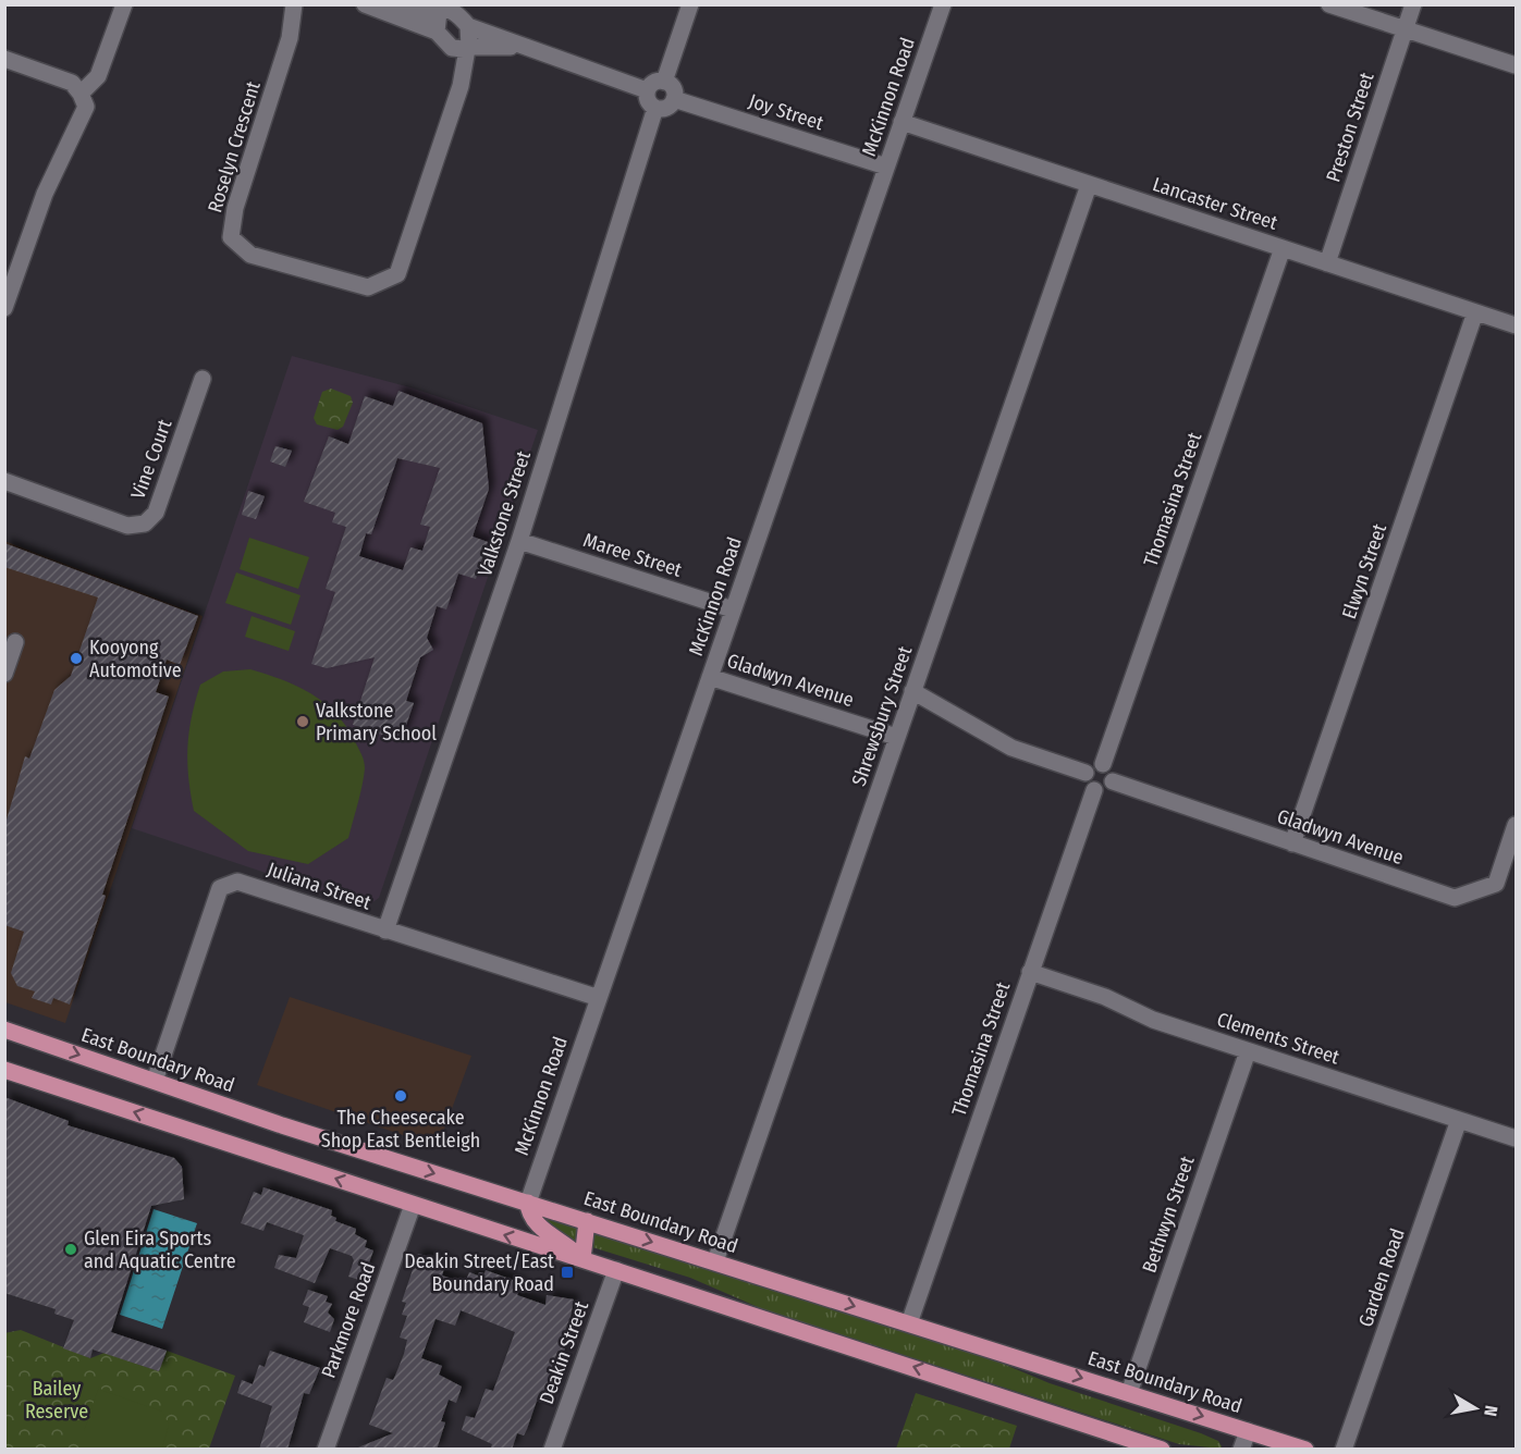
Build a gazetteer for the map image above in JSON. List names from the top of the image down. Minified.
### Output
{"streets":{"main road":["East Boundary Road"],"street":["McKinnon Road","Joy Street","Preston Street","Roselyn Crescent","Lancaster Street","Vine Court","Thomasina Street","Valkstone Street","Maree Street","Elwyn Street","Gladwyn Avenue","Shrewsbury Street","Juliana Street","Clements Street","Bethwyn Street","Garden Road","Parkmore Road","Deakin Street"]},"crossings":[["McKinnon Road","Joy Street"],["McKinnon Road","Lancaster Street"],["McKinnon Road","Maree Street"],["McKinnon Road","Gladwyn Avenue"],["McKinnon Road","Juliana Street"],["McKinnon Road","East Boundary Road"],["Joy Street","Valkstone Street"],["Preston Street","Lancaster Street"],["Lancaster Street","Thomasina Street"],["Lancaster Street","Elwyn Street"],["Lancaster Street","Shrewsbury Street"],["Thomasina Street","Gladwyn Avenue"],["Thomasina Street","Clements Street"],["Thomasina Street","East Boundary Road"],["Valkstone Street","Maree Street"],["Valkstone Street","Juliana Street"],["Elwyn Street","Gladwyn Avenue"],["Gladwyn Avenue","Shrewsbury Street"],["Shrewsbury Street","East Boundary Road"],["Juliana Street","East Boundary Road"],["Clements Street","Bethwyn Street"],["Clements Street","Garden Road"],["East Boundary Road","Bethwyn Street"]],"parks":["Bailey Reserve"],"places":{"other":["Kooyong Automotive","Valkstone Primary School","The Cheesecake Shop East Bentleigh","Glen Eira Sports and Aquatic Centre"],"transit":["Deakin Street/East Boundary Road"]},"north":"right"}
